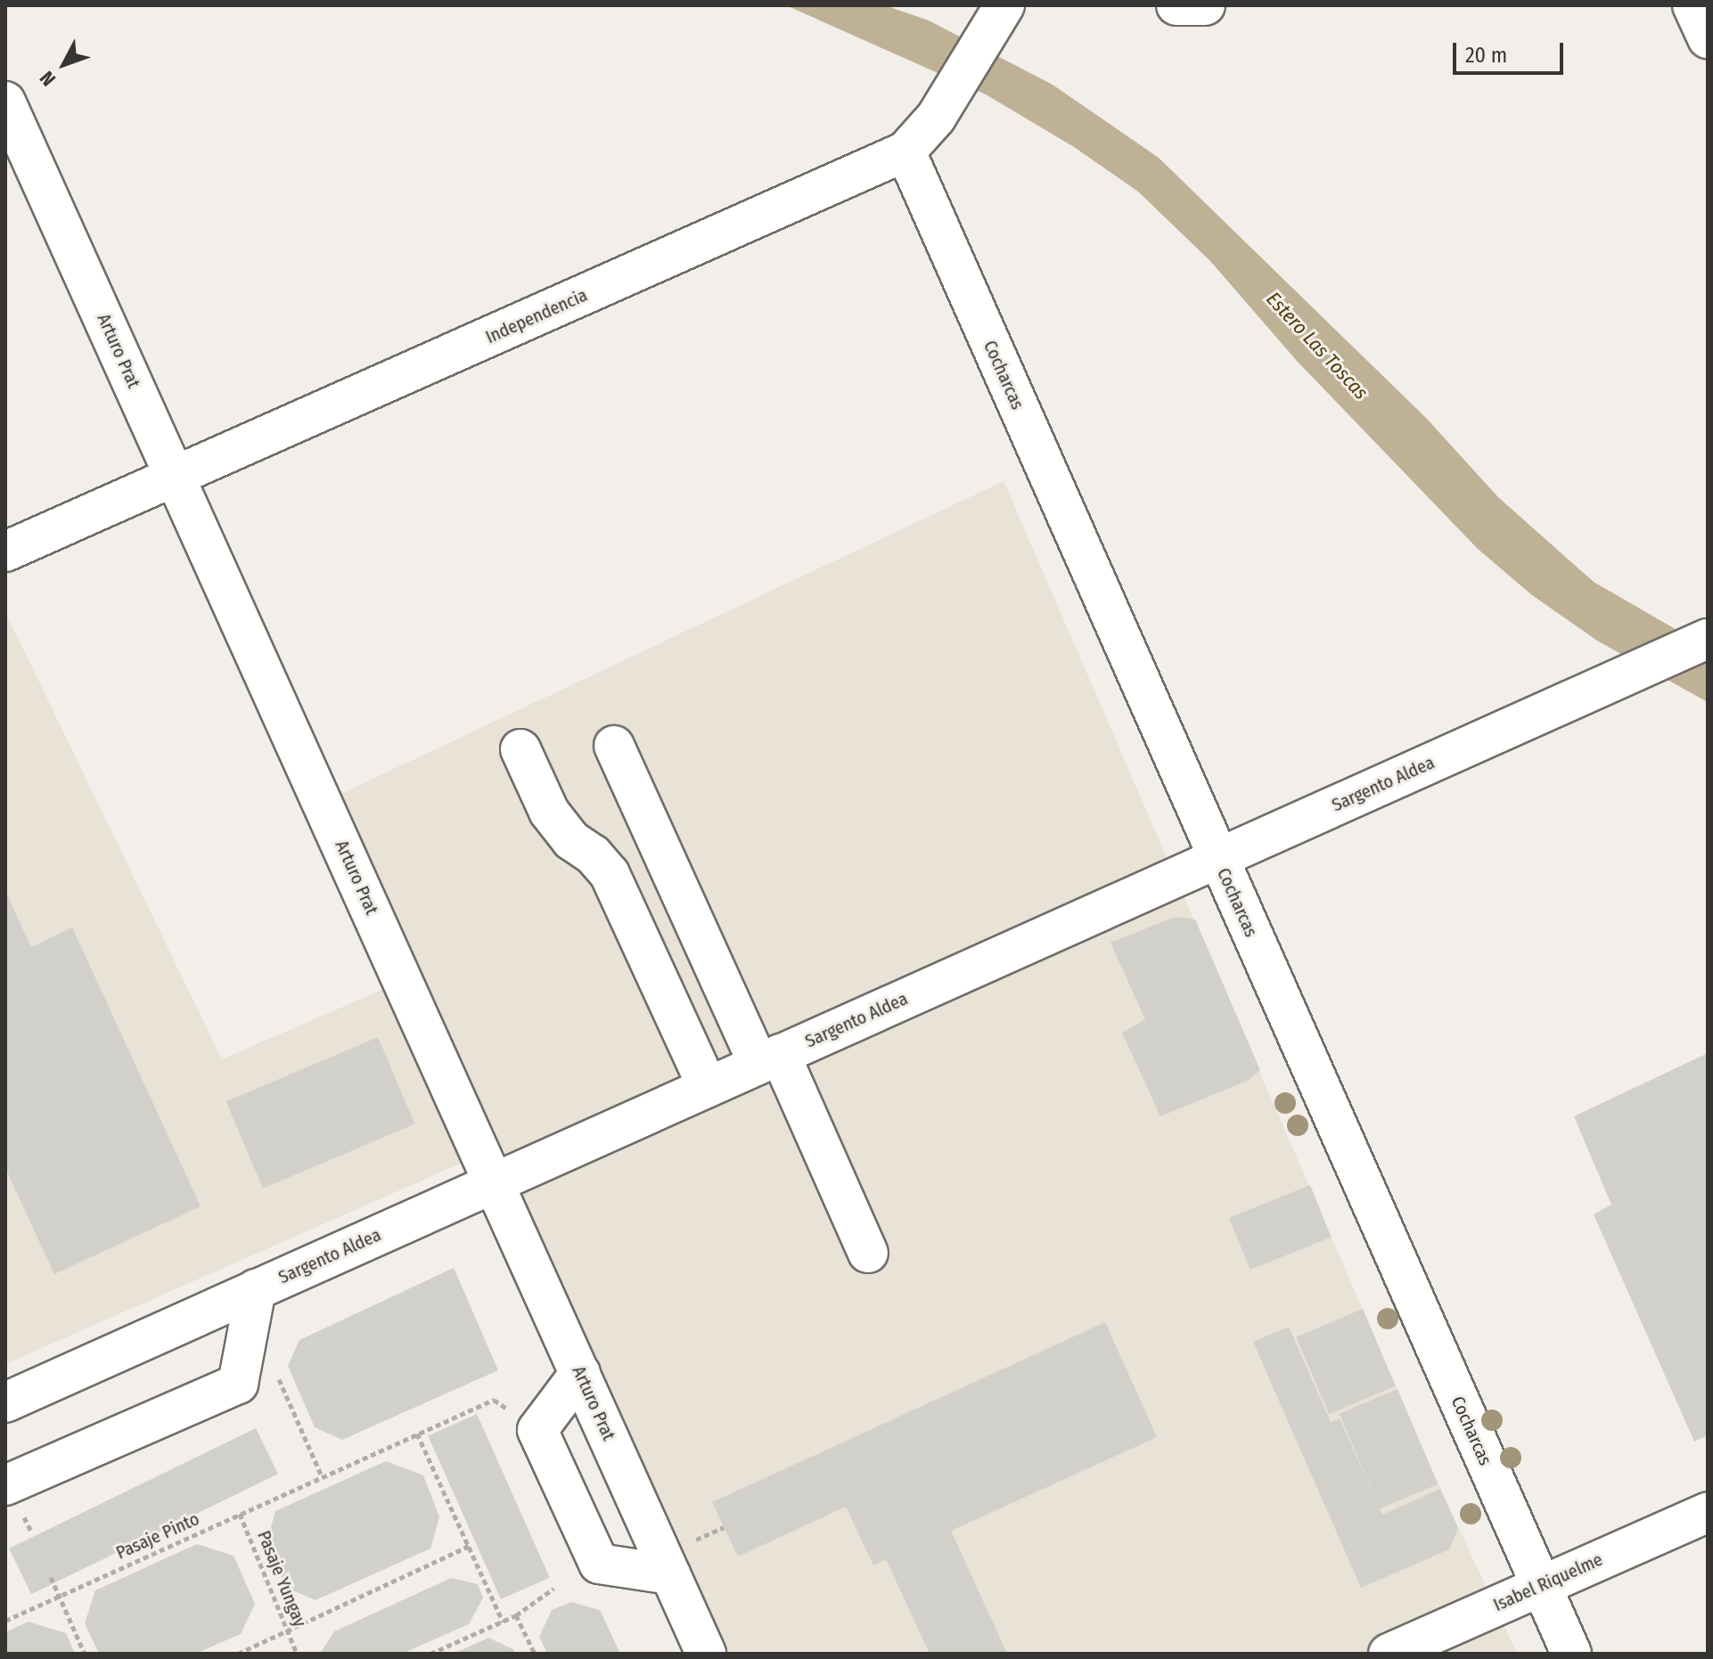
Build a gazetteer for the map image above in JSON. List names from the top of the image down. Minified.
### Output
{"streets":{"street":["Independencia","Arturo Prat","Cocharcas","Sargento Aldea","Isabel Riquelme"],"path":["Pasaje Pinto","Pasaje Yungay"]},"crossings":[["Independencia","Arturo Prat"],["Independencia","Cocharcas"],["Arturo Prat","Sargento Aldea"],["Cocharcas","Sargento Aldea"],["Cocharcas","Isabel Riquelme"],["Pasaje Pinto","Pasaje Yungay"]],"water":["Estero Las Toscas"],"scale_bar":"20 m","north":"bottom left"}
